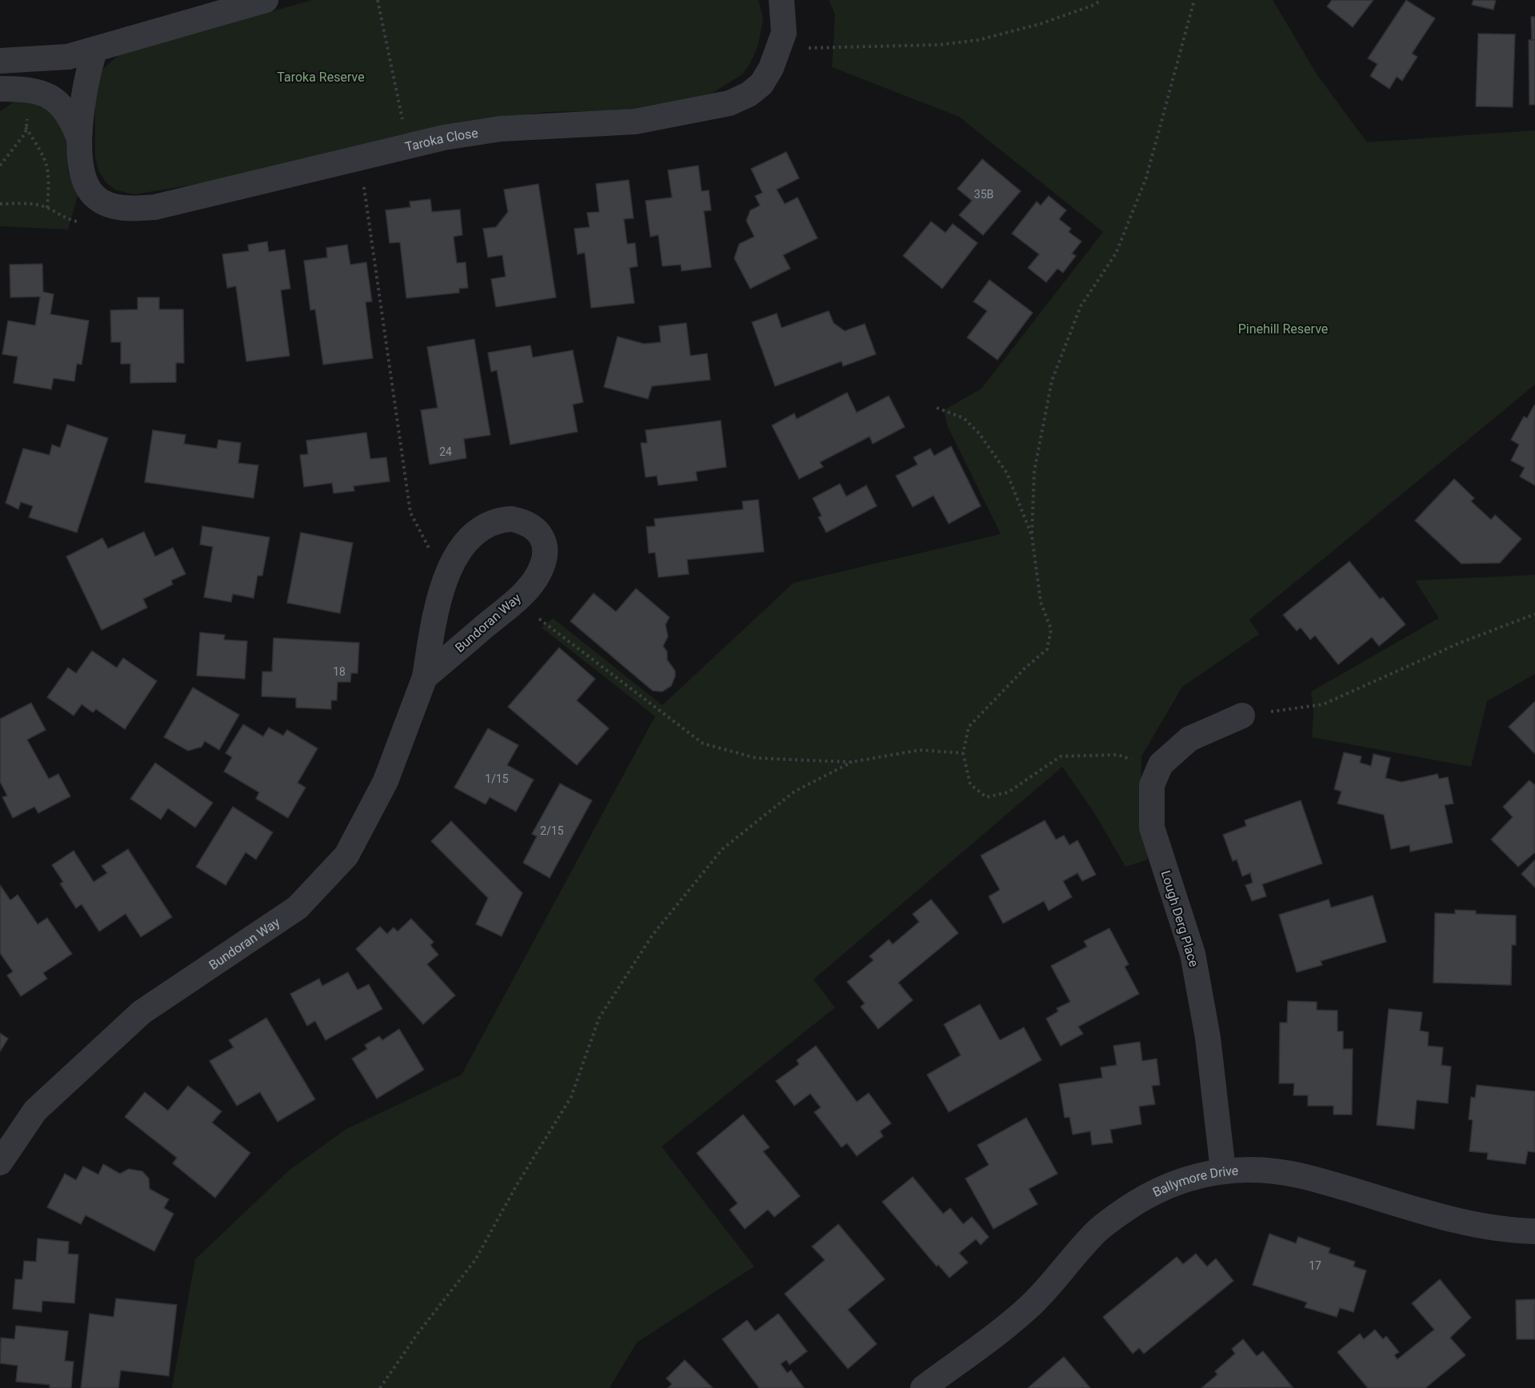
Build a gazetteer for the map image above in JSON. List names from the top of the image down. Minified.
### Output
{"streets":{"street":["Taroka Close","Bundoran Way","Lough Derg Place","Ballymore Drive"]},"crossings":[["Lough Derg Place","Ballymore Drive"]],"parks":["Taroka Reserve","Pinehill Reserve"],"house_numbers":["35B","24","18","1/15","2/15","17"]}
